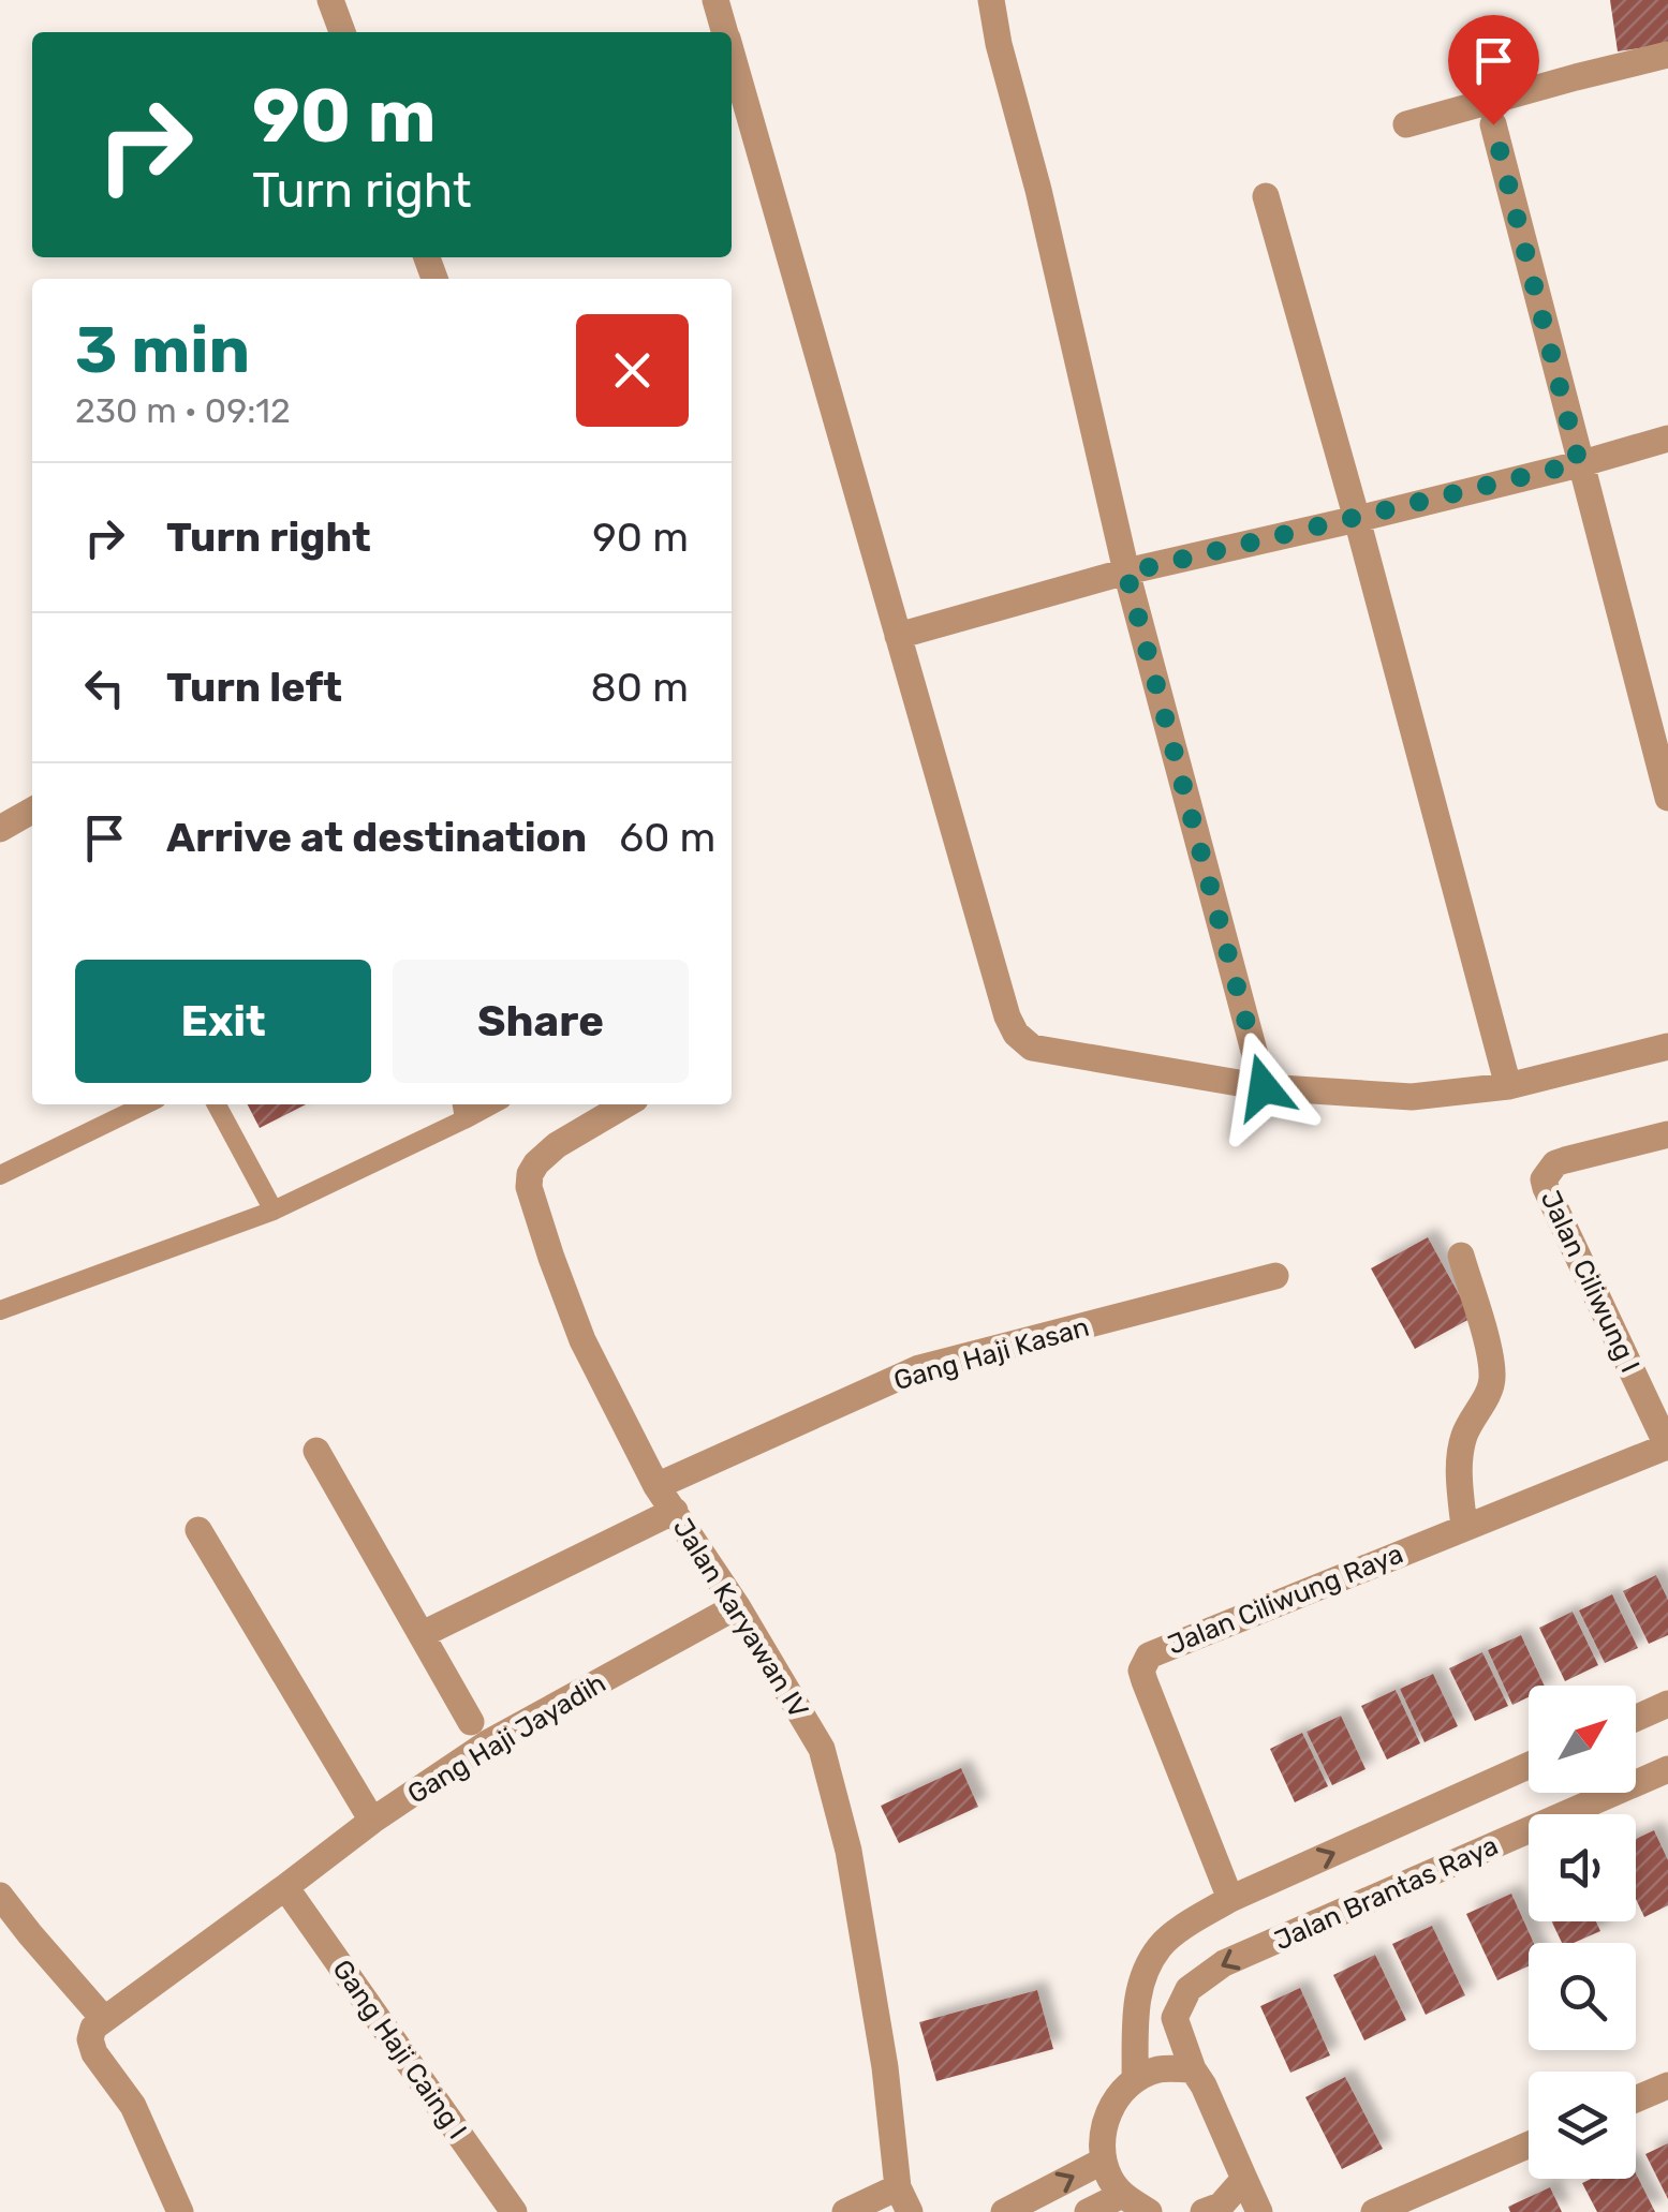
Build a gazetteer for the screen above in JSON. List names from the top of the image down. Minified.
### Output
{"streets":{"street":["Jalan Ciliwung I","Gang Haji Kasan","Jalan Ciliwung Raya","Jalan Karyawan IV","Gang Haji Jayadih","Jalan Brantas Raya","Gang Haji Caing I"]},"crossings":[["Jalan Ciliwung I","Jalan Ciliwung Raya"],["Gang Haji Kasan","Jalan Karyawan IV"],["Jalan Karyawan IV","Gang Haji Jayadih"],["Gang Haji Jayadih","Gang Haji Caing I"]],"north":"top right","page":{"turn":["90 m","Turn right"],"heading":["3 min","230 m · 09:12"],"list":[{"name":"Turn right","value":"90 m"},{"name":"Turn left","value":"80 m"},{"name":"Arrive at destination","value":"60 m"}],"buttons":["Exit","Share"]}}
